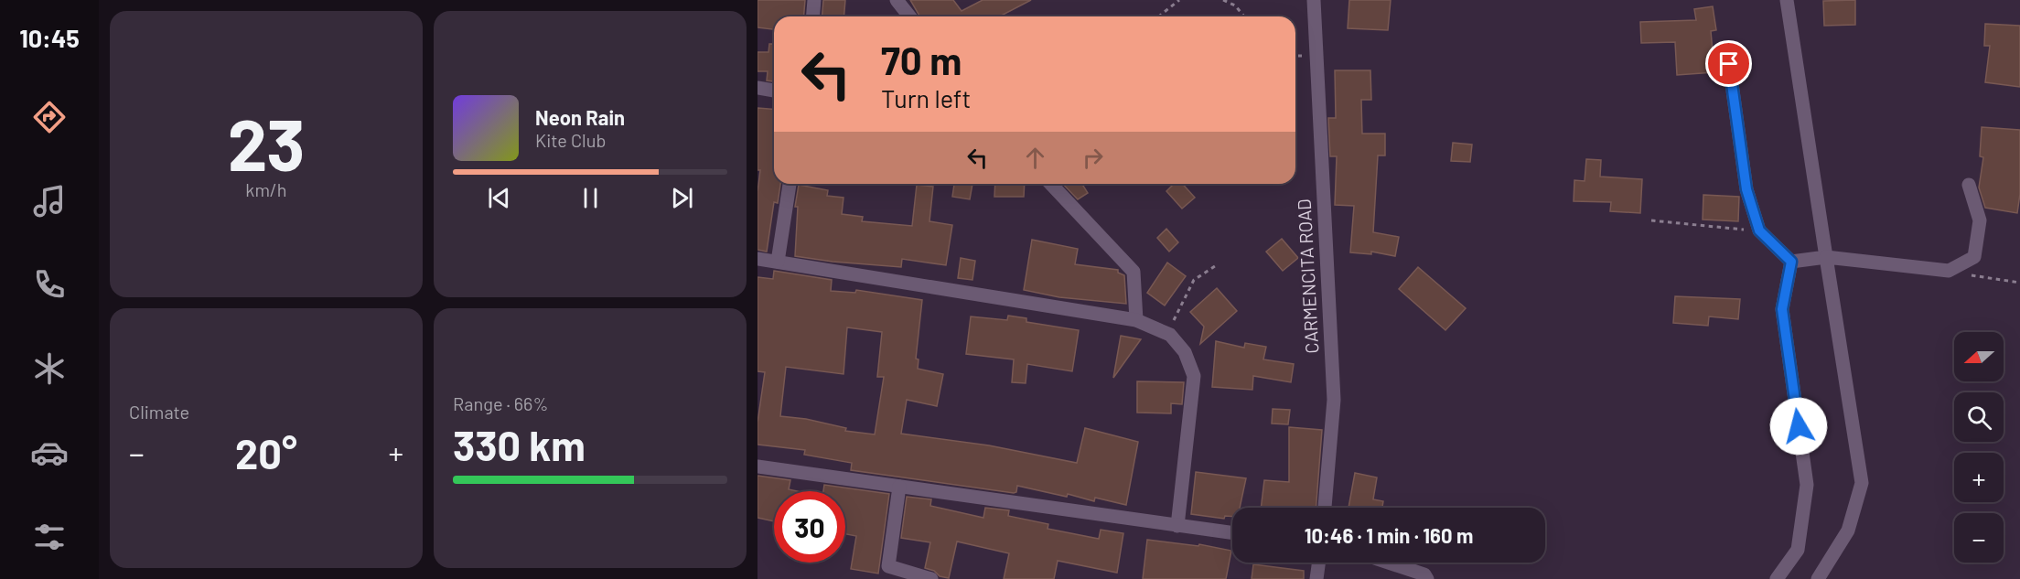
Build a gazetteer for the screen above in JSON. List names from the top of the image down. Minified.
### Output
{"streets":{"street":["CARMENCITA ROAD"]},"north":"left","page":{"tabs":"10:45","tile":[["23","km/h"],"Climate",["Range · 66%","330 km"]],"turn":["70 m","Turn left"],"song":["Neon Rain","Kite Club"],"map_buttons":["+","−"],"heat":["−","20°","+"],"limit":"30","trip":"10:46 · 1 min · 160 m"}}
